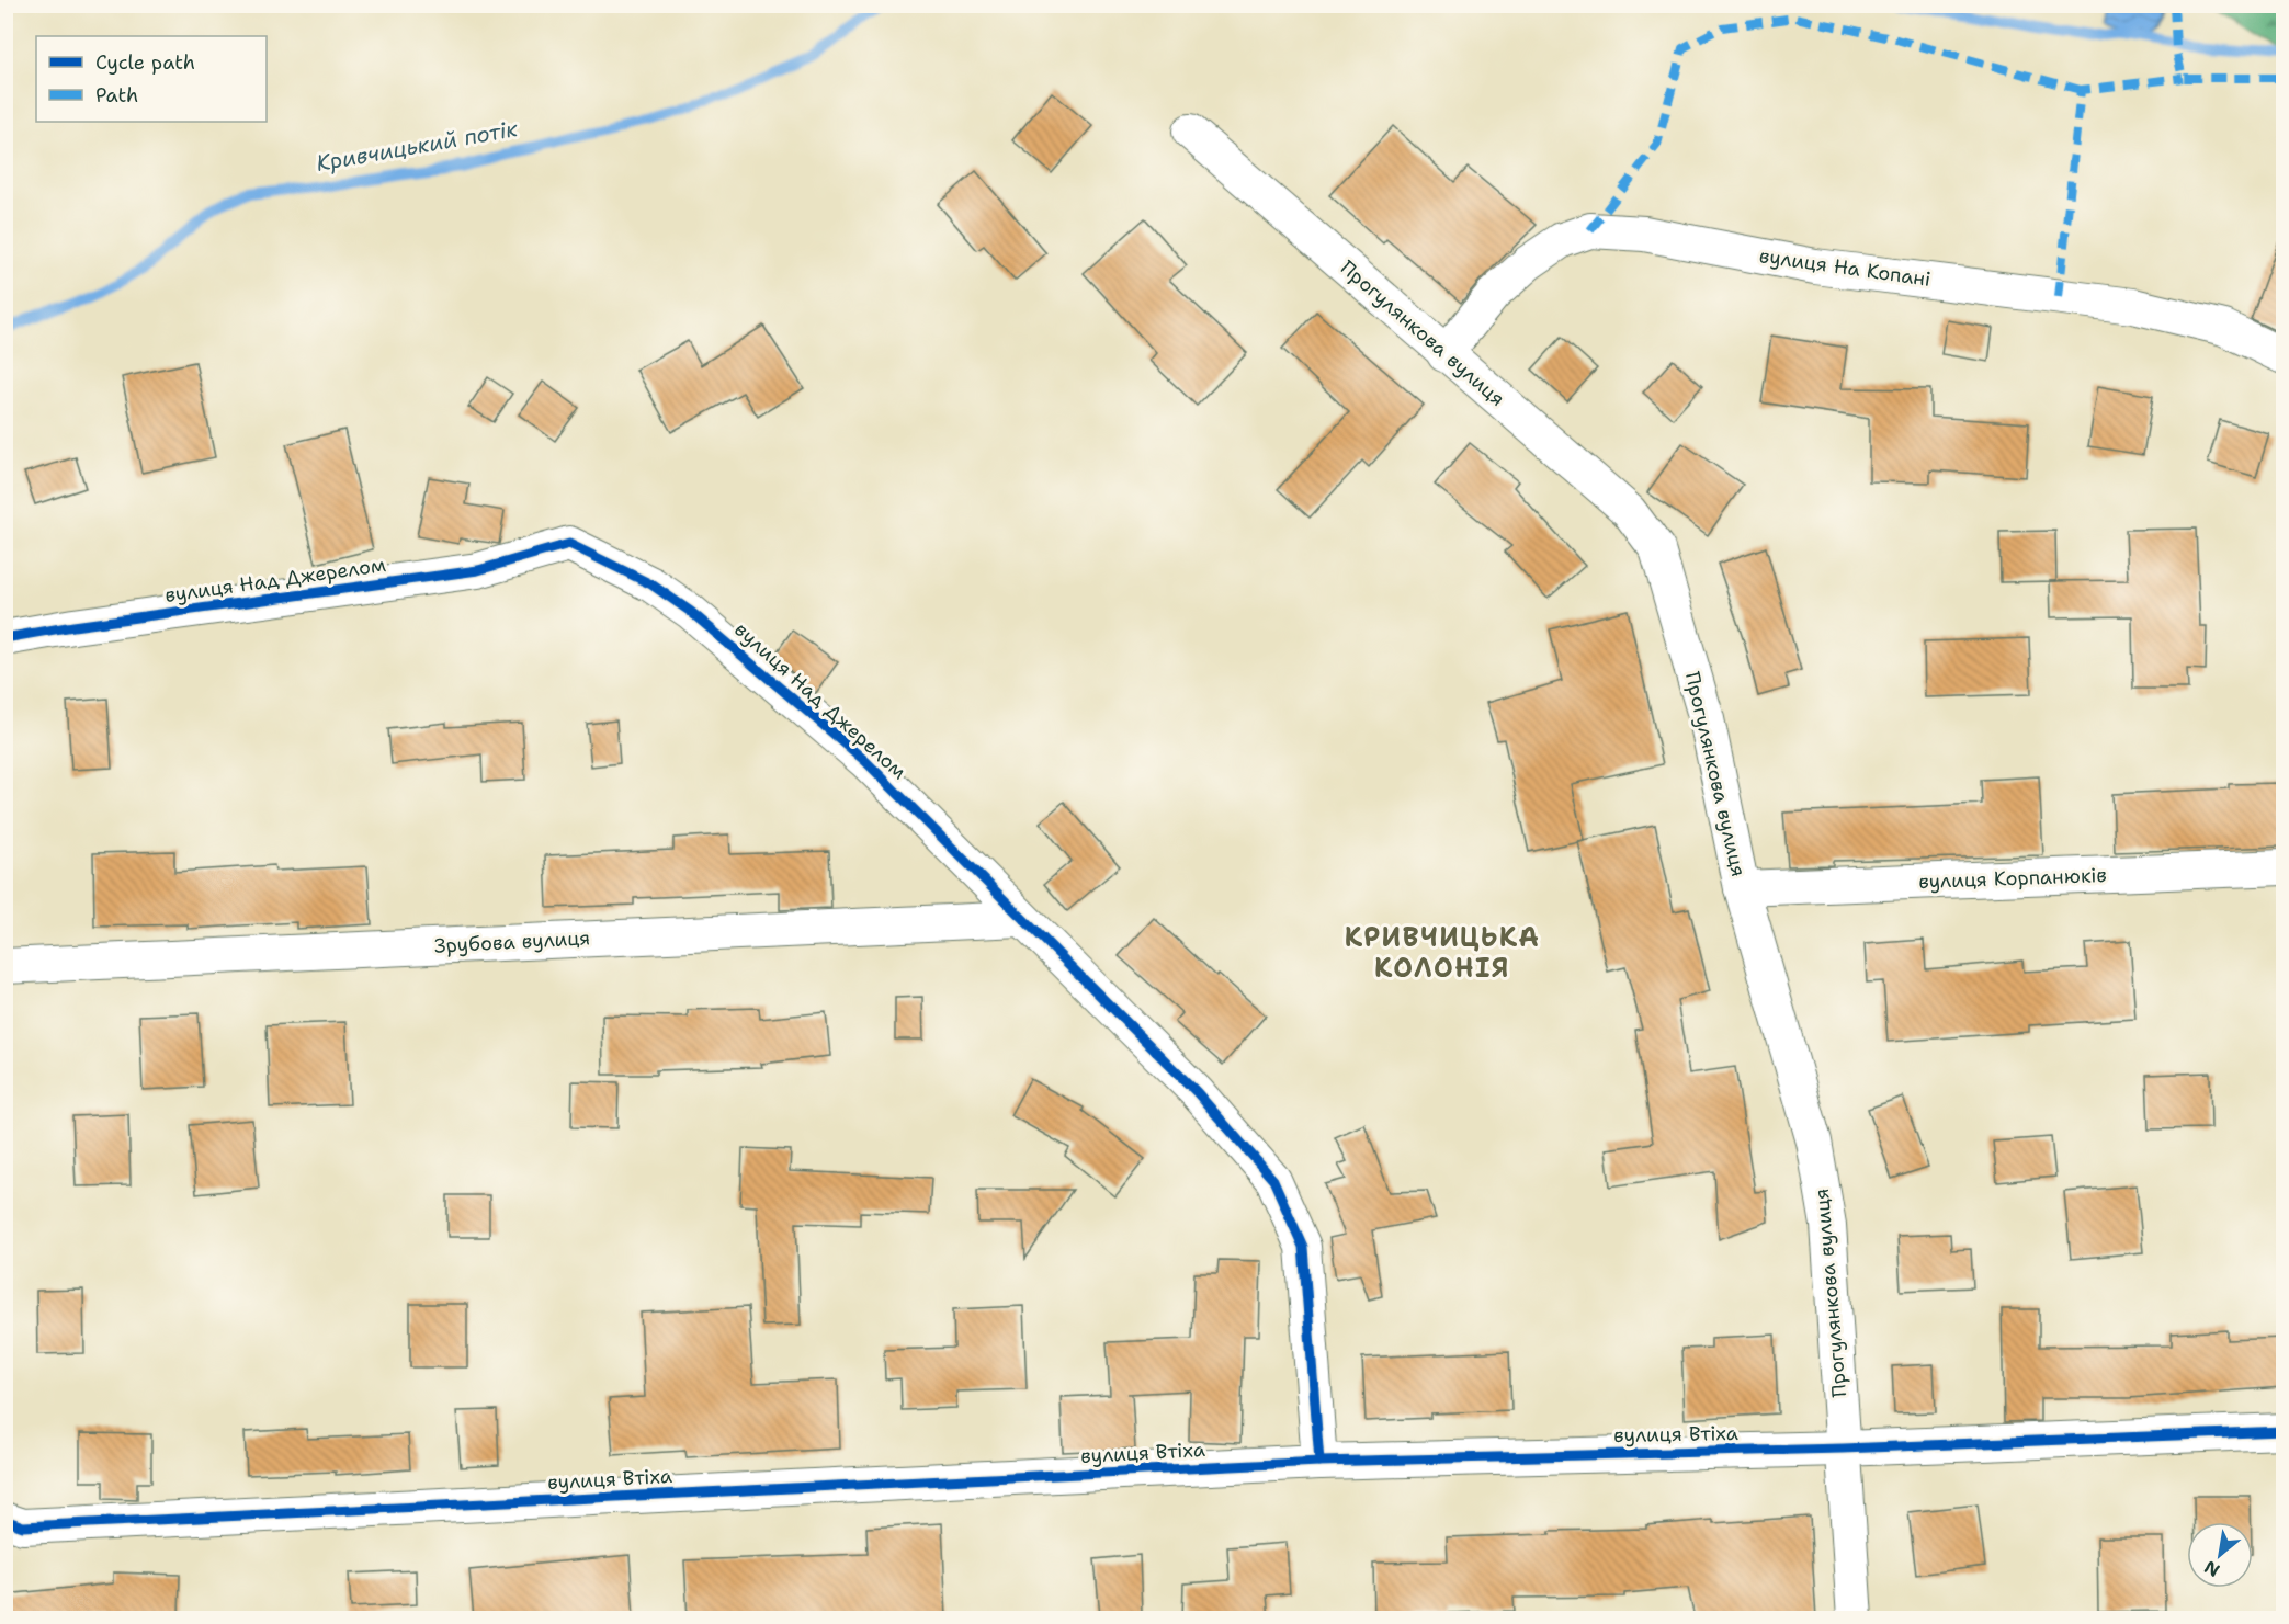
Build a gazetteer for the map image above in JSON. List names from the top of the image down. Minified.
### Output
{"streets":{"street":["вулиця На Копані","Прогулянкова вулиця","вулиця Над Джерелом","вулиця Корпанюків","Зрубова вулиця","вулиця Втіха"]},"crossings":[["вулиця На Копані","Прогулянкова вулиця"],["Прогулянкова вулиця","вулиця Корпанюків"],["Прогулянкова вулиця","вулиця Втіха"],["вулиця Над Джерелом","Зрубова вулиця"],["вулиця Над Джерелом","вулиця Втіха"]],"districts":["КРИВЧИЦЬКА КОЛОНІЯ"],"water":["Кривчицький потік"],"legend":["Cycle path","Path"],"north":"bottom left"}
